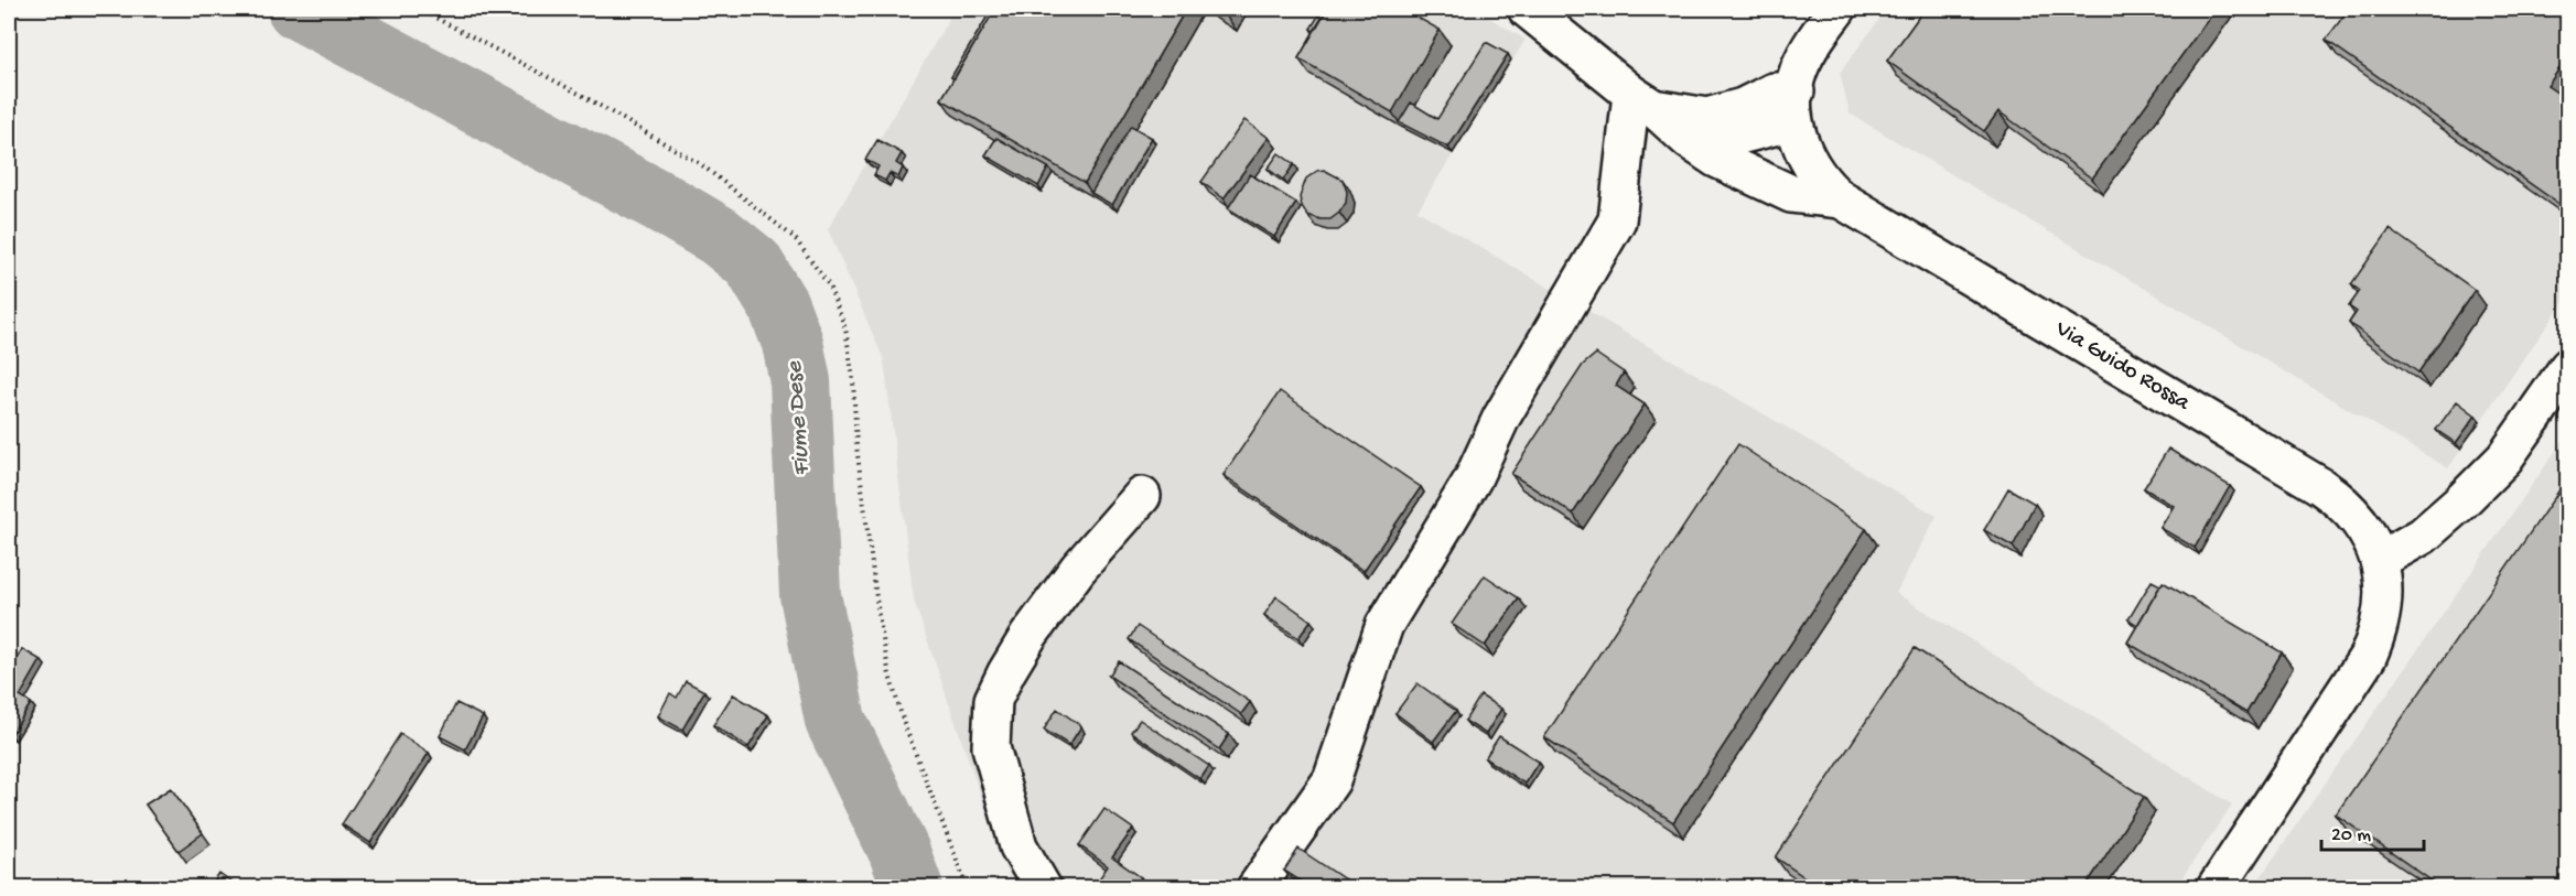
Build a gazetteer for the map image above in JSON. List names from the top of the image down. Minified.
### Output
{"streets":{"street":["Via Guido Rossa"]},"water":["Fiume Dese"],"scale_bar":"20 m"}
